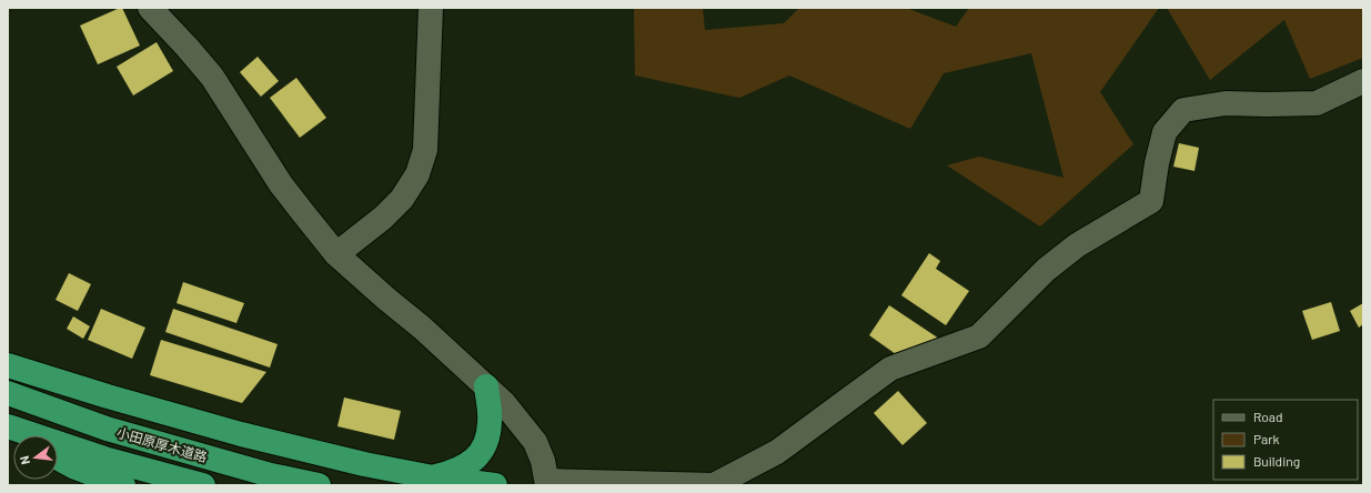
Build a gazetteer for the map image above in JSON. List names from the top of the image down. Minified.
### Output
{"streets":{"highway":["小田原厚木道路"]},"legend":["Road","Park","Building"],"north":"left"}
